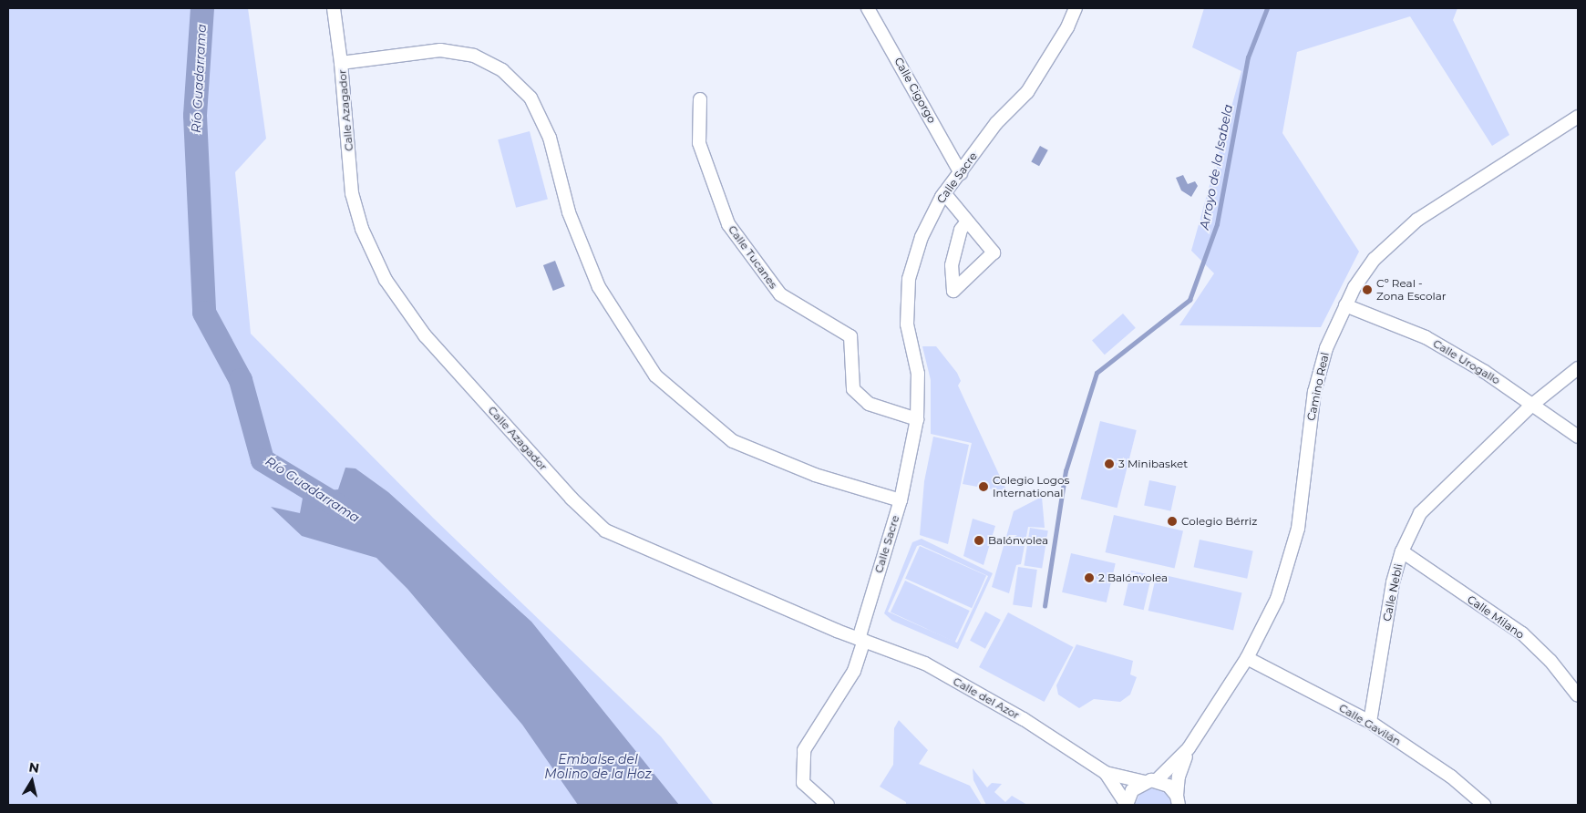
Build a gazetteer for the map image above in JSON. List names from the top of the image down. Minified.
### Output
{"streets":{"street":["Calle Cigorgo","Calle Azagador","Calle Sacre","Calle Tucanes","Calle Urogallo","Camino Real","Calle Nebli","Calle Milano","Calle del Azor","Calle Gavilán"]},"crossings":[["Calle Cigorgo","Calle Sacre"],["Calle Azagador","Calle Sacre"],["Calle Azagador","Calle del Azor"],["Calle Sacre","Calle Tucanes"],["Calle Sacre","Calle del Azor"],["Calle Urogallo","Camino Real"],["Calle Urogallo","Calle Nebli"],["Camino Real","Calle del Azor"],["Camino Real","Calle Gavilán"],["Calle Nebli","Calle Milano"],["Calle Nebli","Calle Gavilán"]],"water":["Río Guadarrama","Arroyo de la Isabela","Embalse del Molino de la Hoz"],"places":["Cº Real - Zona Escolar","3 Minibasket","Colegio Logos International","Colegio Bérriz","Balónvolea","2 Balónvolea"],"north":"top"}
